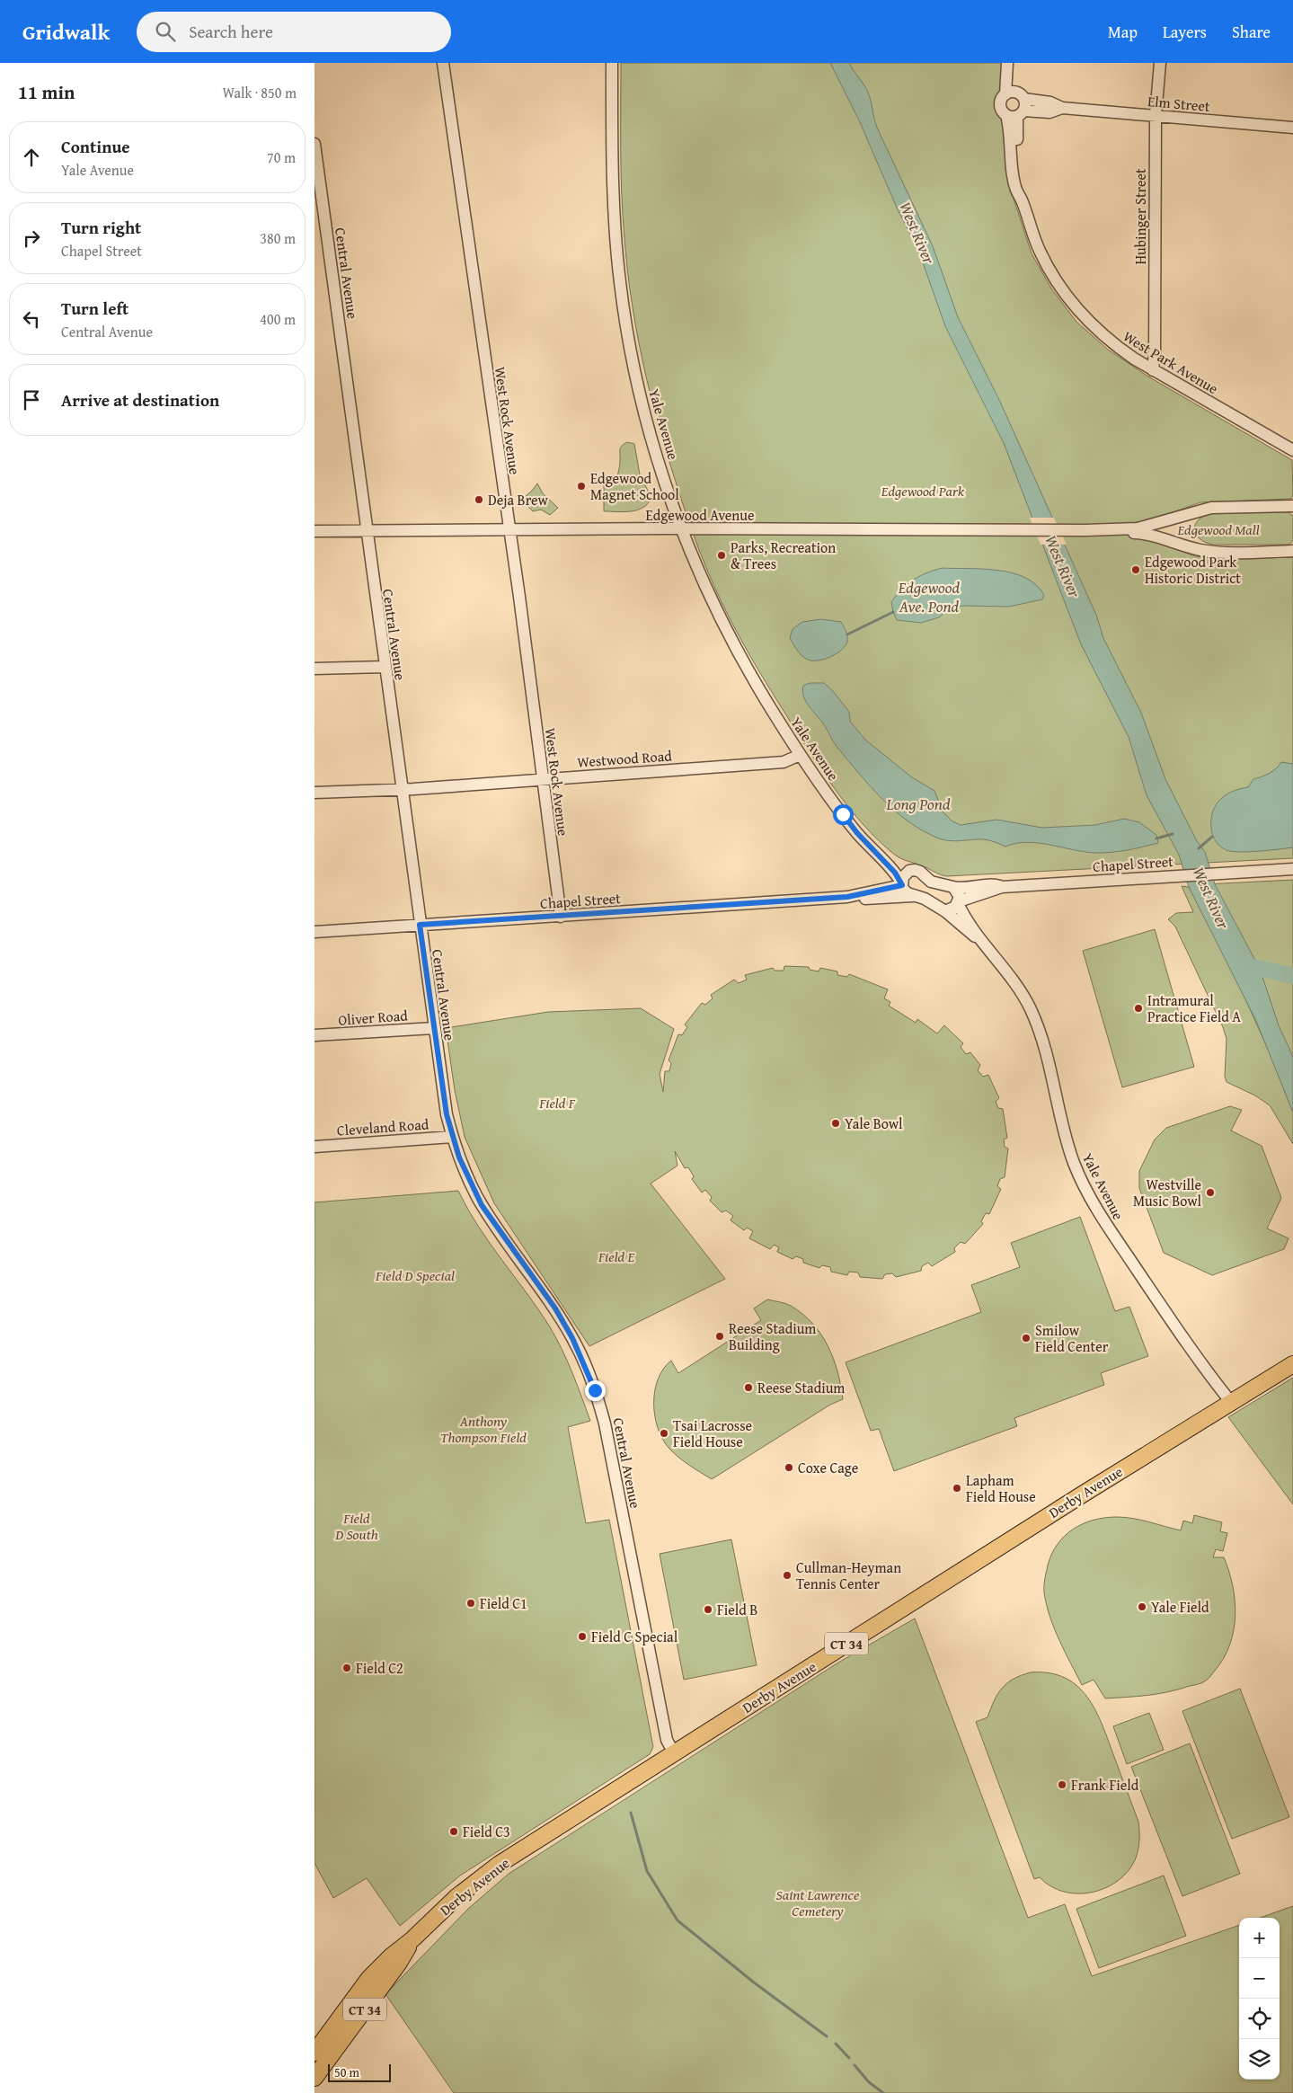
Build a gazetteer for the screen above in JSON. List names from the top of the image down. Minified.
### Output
{"streets":{"highway":["Derby Avenue","CT 34"],"street":["Elm Street","Hubinger Street","Central Avenue","West Park Avenue","West Rock Avenue","Yale Avenue","Edgewood Avenue","Westwood Road","Chapel Street","Oliver Road","Cleveland Road"]},"crossings":[["Elm Street","Hubinger Street"],["Elm Street","West Park Avenue"],["Hubinger Street","West Park Avenue"],["Central Avenue","Edgewood Avenue"],["Central Avenue","Westwood Road"],["Central Avenue","Chapel Street"],["Central Avenue","Oliver Road"],["Central Avenue","Cleveland Road"],["Central Avenue","Derby Avenue"],["West Rock Avenue","Edgewood Avenue"],["West Rock Avenue","Westwood Road"],["West Rock Avenue","Chapel Street"],["Yale Avenue","Edgewood Avenue"],["Yale Avenue","Westwood Road"],["Yale Avenue","Chapel Street"],["Yale Avenue","Derby Avenue"]],"water":["West River","Edgewood Ave. Pond","Long Pond"],"parks":["Edgewood Park","Edgewood Mall","Field F","Field E","Field D Special","Anthony Thompson Field","Field D South","Saint Lawrence Cemetery"],"places":["Edgewood Magnet School","Deja Brew","Parks, Recreation & Trees","Edgewood Park Historic District","Intramural Practice Field A","Yale Bowl","Westville Music Bowl","Reese Stadium Building","Smilow Field Center","Reese Stadium","Tsai Lacrosse Field House","Coxe Cage","Lapham Field House","Cullman-Heyman Tennis Center","Field C1","Yale Field","Field B","Field C Special","Field C2","Frank Field","Field C3"],"scale_bar":"50 m","page":{"header":"Gridwalk","search":"Search here","nav":["Map","Layers","Share"],"heading":["11 min","Walk · 850 m"],"list":[["Continue","Yale Avenue","70 m"],["Turn right","Chapel Street","380 m"],["Turn left","Central Avenue","400 m"],"Arrive at destination"],"map_buttons":["+","−"],"scale":"50 m"}}
